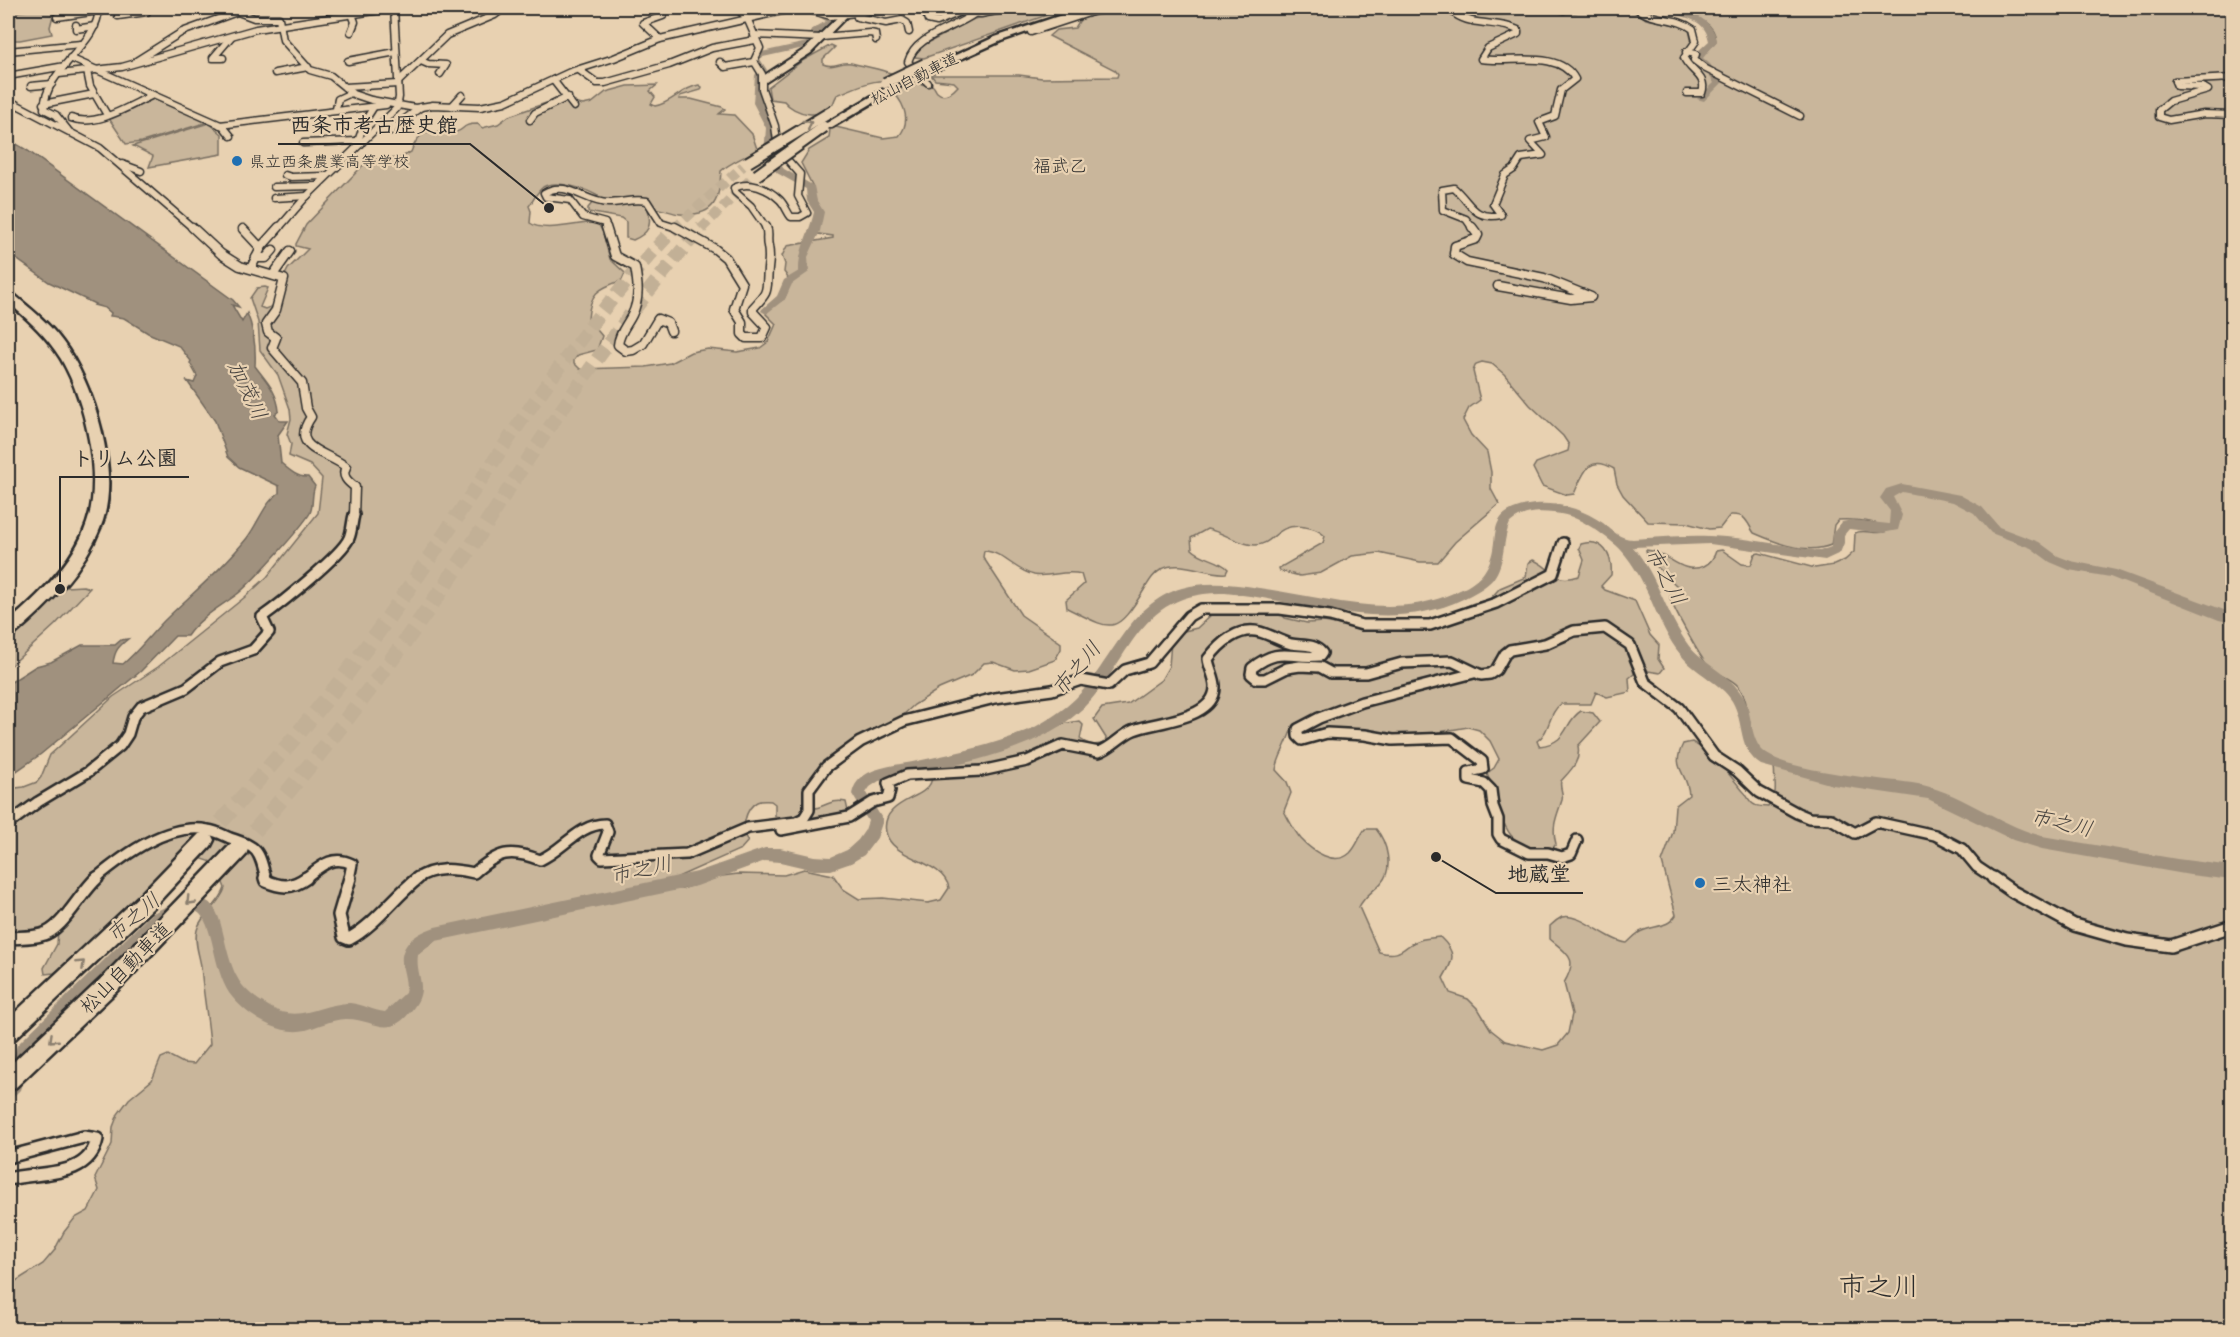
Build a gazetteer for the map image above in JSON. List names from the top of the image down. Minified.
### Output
{"streets":{"highway":["松山自動車道"]},"districts":["福武乙","市之川"],"water":["加茂川","市之川"],"places":["県立西条農業高等学校","西条市考古歴史館","トリム公園","地蔵堂","三太神社"]}
